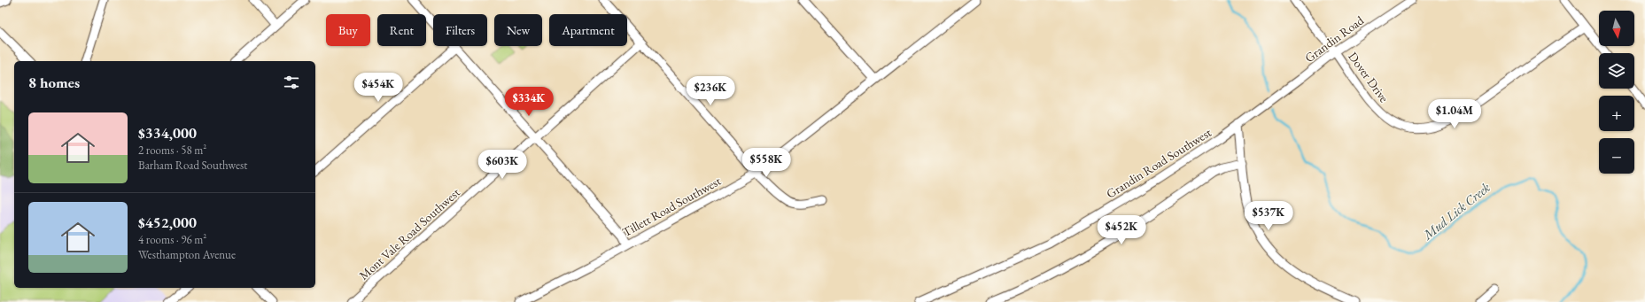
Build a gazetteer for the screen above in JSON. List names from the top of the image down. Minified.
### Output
{"streets":{"street":["Grandin Road","Dover Drive","Grandin Road Southwest","Tillett Road Southwest","Mont Vale Road Southwest"]},"crossings":[["Grandin Road","Dover Drive"],["Grandin Road","Grandin Road Southwest"]],"water":["Mud Lick Creek"],"north":"bottom","page":{"map_buttons":["+","−"],"chip":["Buy","Rent","Filters","New","Apartment"],"heading":"8 homes","price":["$454K","$236K","$334K","$1.04M","$558K","$603K","$537K","$452K"],"list":[{"name":"$334,000","note":"2 rooms · 58 m² · Barham Road Southwest"},{"name":"$452,000","note":"4 rooms · 96 m² · Westhampton Avenue"}]}}
